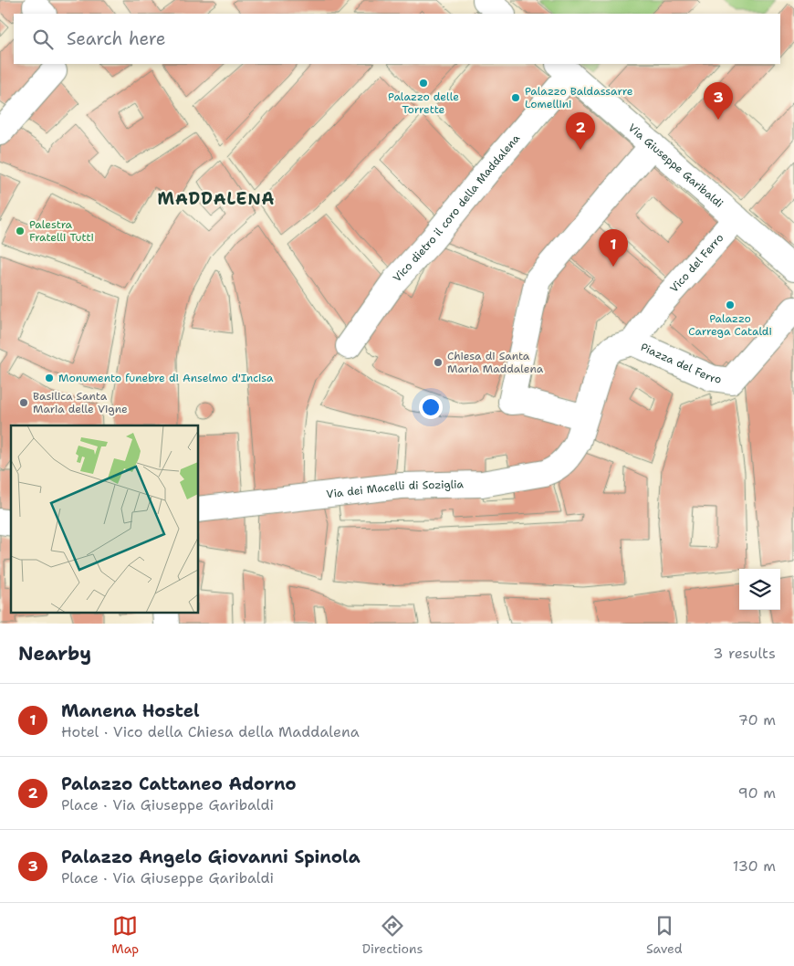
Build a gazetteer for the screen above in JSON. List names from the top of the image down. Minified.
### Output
{"streets":{"street":["Via Giuseppe Garibaldi","Vico dietro il coro della Maddalena","Vico del Ferro","Piazza del Ferro","Via dei Macelli di Soziglia"]},"crossings":[["Via Giuseppe Garibaldi","Vico dietro il coro della Maddalena"],["Via Giuseppe Garibaldi","Vico del Ferro"],["Vico del Ferro","Piazza del Ferro"],["Piazza del Ferro","Via dei Macelli di Soziglia"]],"districts":["MADDALENA"],"places":["Palazzo delle Torrette","Palazzo Baldassarre Lomellini","Palestra Fratelli Tutti","Palazzo Carrega Cataldi","Chiesa di Santa Maria Maddalena","Monumento funebre di Anselmo d'Incisa","Basilica Santa Maria delle Vigne"],"page":{"search":"Search here","pins":["3","2","1"],"heading":["Nearby","3 results"],"list":[{"mark":"1","name":"Manena Hostel","note":"Hotel · Vico della Chiesa della Maddalena","value":"70 m"},{"mark":"2","name":"Palazzo Cattaneo Adorno","note":"Place · Via Giuseppe Garibaldi","value":"90 m"},{"mark":"3","name":"Palazzo Angelo Giovanni Spinola","note":"Place · Via Giuseppe Garibaldi","value":"130 m"}],"nav":["Map","Directions","Saved"]}}
